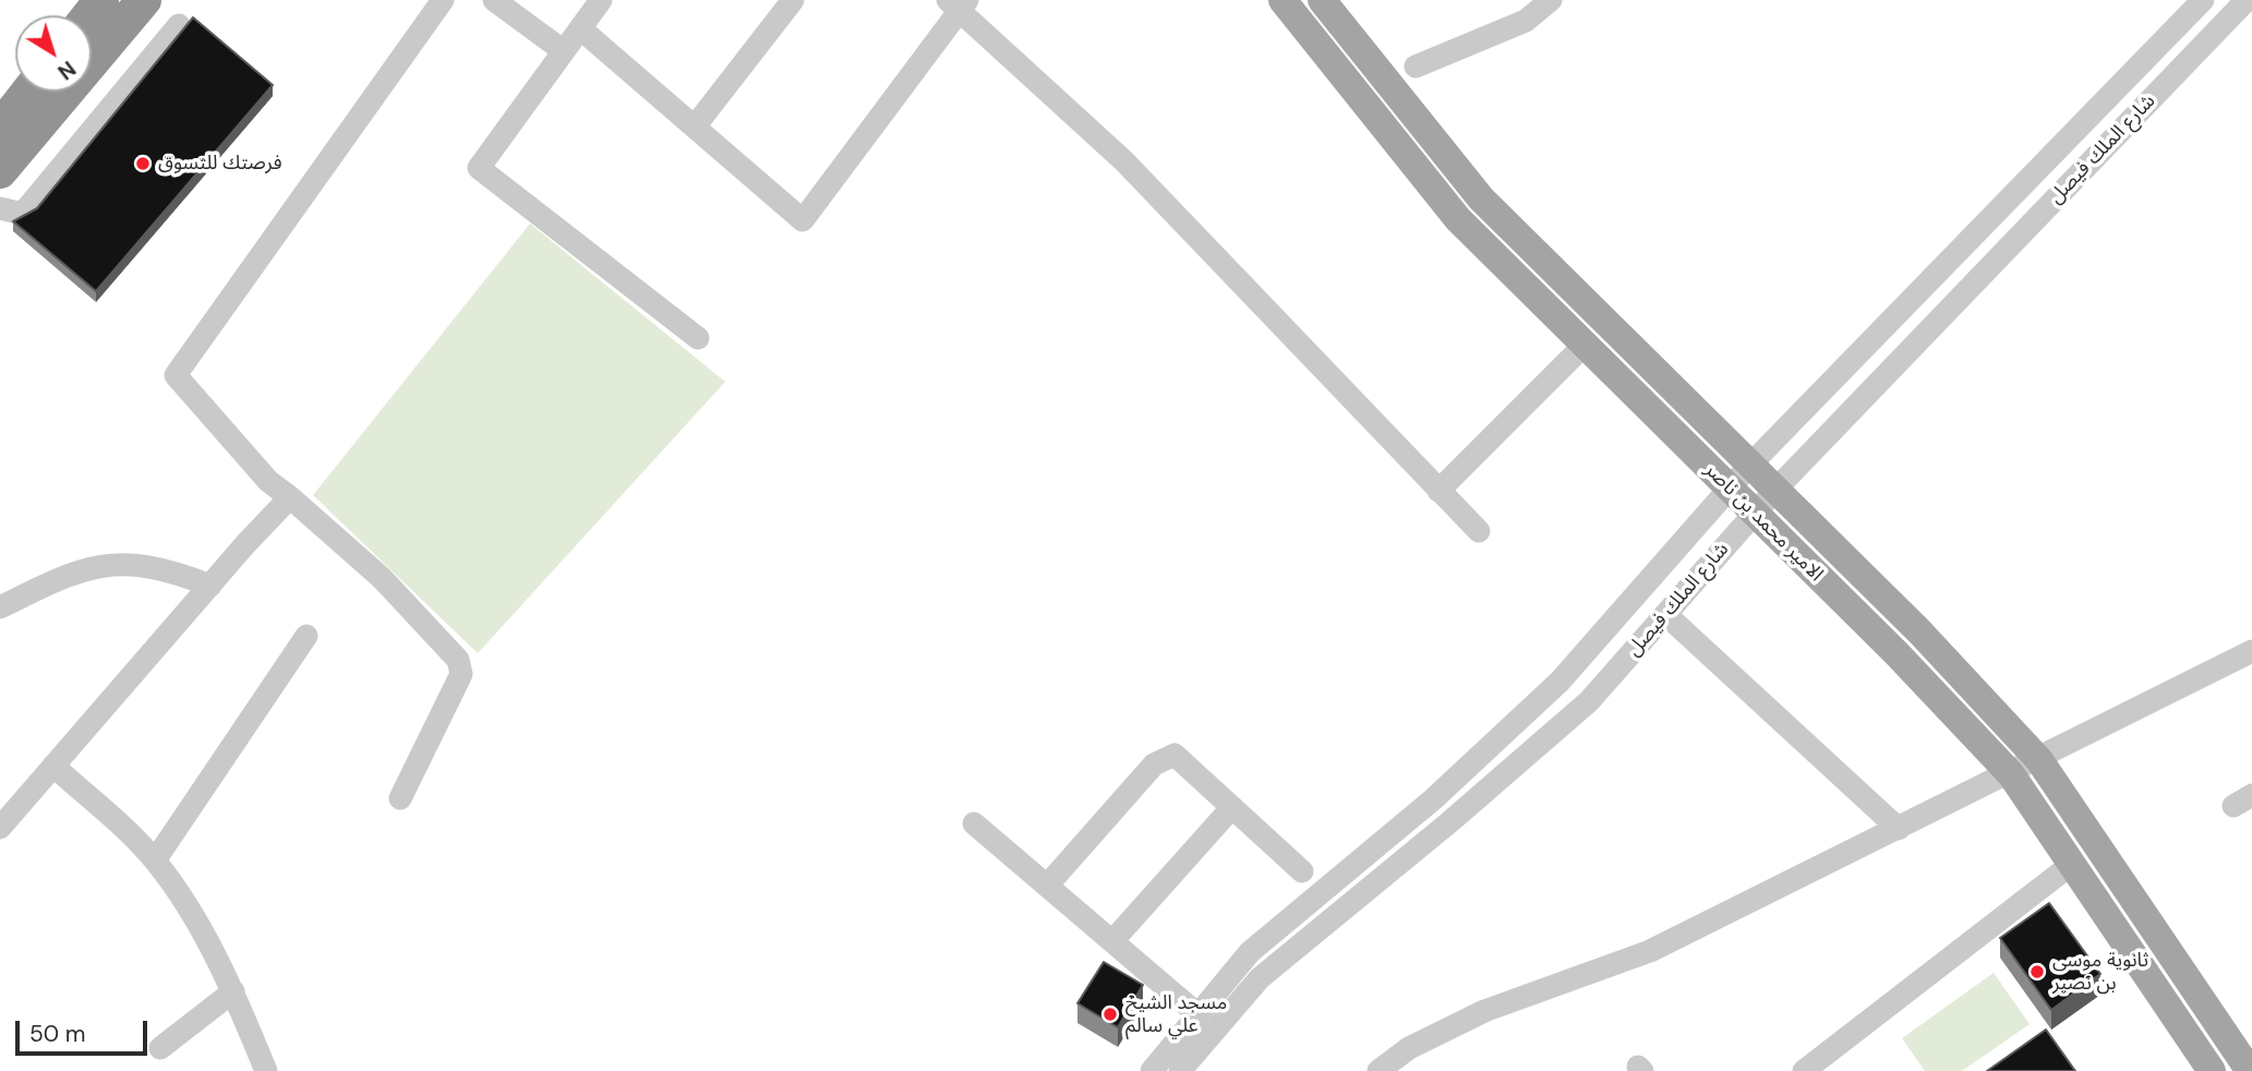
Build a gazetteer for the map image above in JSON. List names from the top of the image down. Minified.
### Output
{"streets":{"main road":["الامير محمد بن ناصر"],"street":["شارع الملك فيصل"]},"crossings":[["شارع الملك فيصل","الامير محمد بن ناصر"]],"places":["فرصتك للتسوق","ثانوية موسى بن نصير","مسجد الشيخ علي سالم"],"scale_bar":"50 m","north":"bottom right"}
